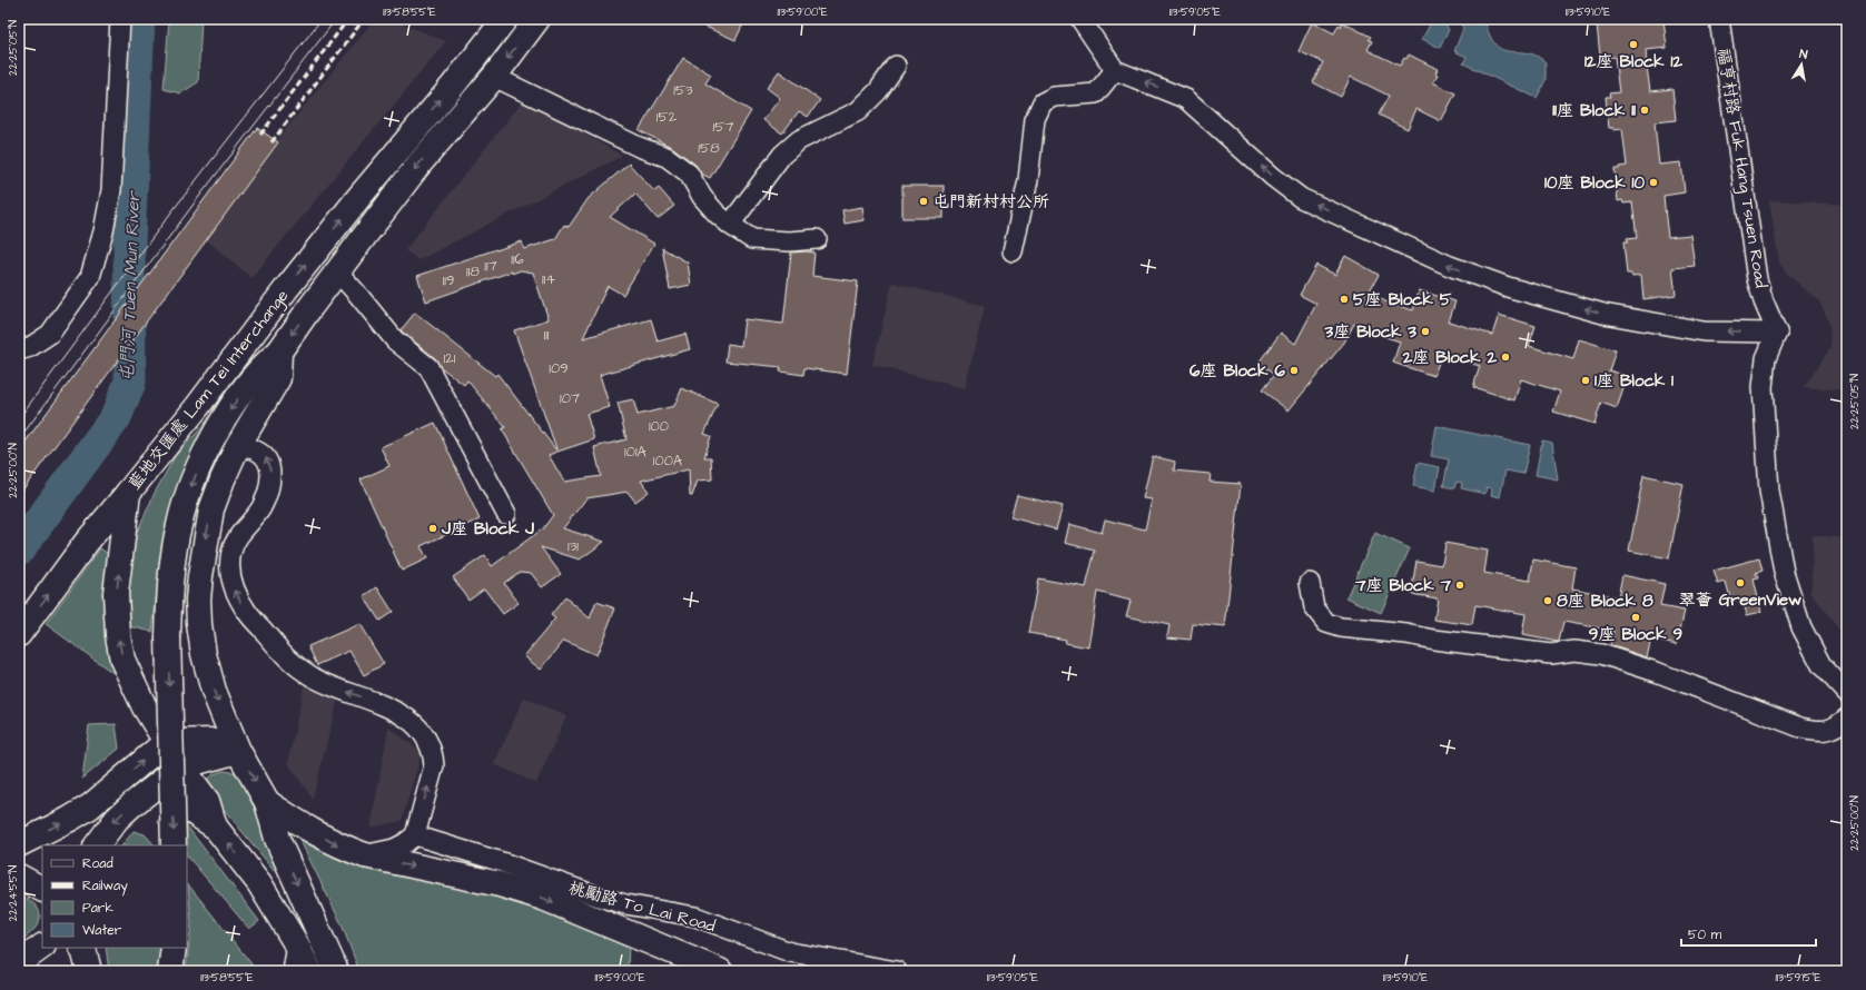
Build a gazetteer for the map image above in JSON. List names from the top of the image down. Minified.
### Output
{"streets":{"main road":["藍地交匯處 Lam Tei Interchange"],"street":["福亨村路 Fuk Hang Tsuen Road","桃勵路 To Lai Road"]},"water":["屯門河 Tuen Mun River"],"places":["12座 Block 12","11座 Block 11","10座 Block 10","屯門新村村公所","5座 Block 5","3座 Block 3","2座 Block 2","6座 Block 6","1座 Block 1","J座 Block J","翠薈 GreenView","7座 Block 7","8座 Block 8","9座 Block 9"],"house_numbers":["153","152","157","158","116","117","118","114","119","111","121","109","107","100","101A","100A","131"],"legend":["Road","Railway","Park","Water"],"scale_bar":"50 m","north":"top","coordinates":["113°58'55\"E","113°59'00\"E","113°59'05\"E","113°59'10\"E","22°25'05\"N","22°25'00\"N","22°24'55\"N","113°59'15\"E"]}
